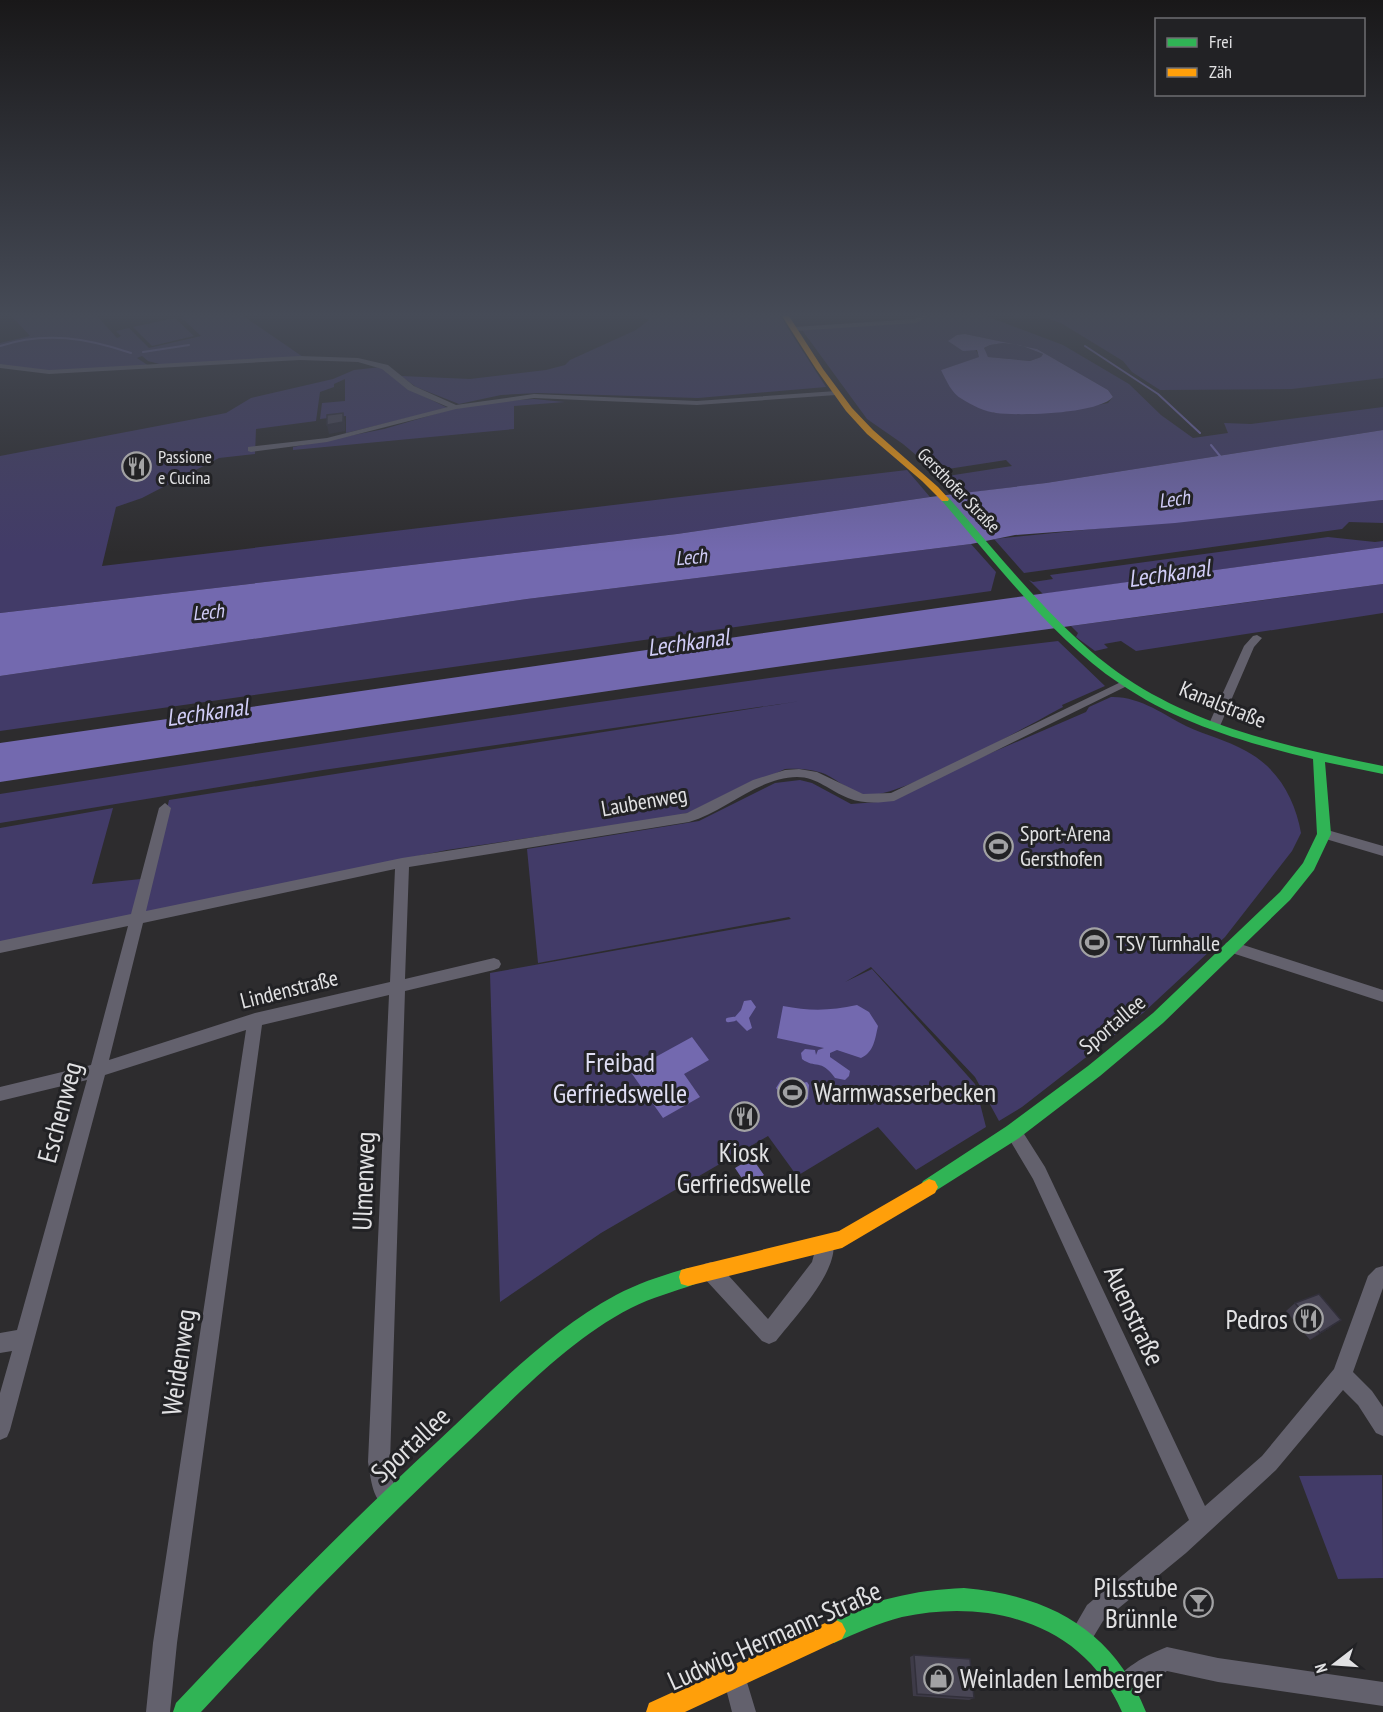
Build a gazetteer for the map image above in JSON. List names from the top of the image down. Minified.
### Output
{"streets":{"street":["Gersthofer Straße","Kanalstraße","Laubenweg","Lindenstraße","Sportallee","Eschenweg","Ulmenweg","Auenstraße","Weidenweg","Ludwig-Hermann-Straße"]},"crossings":[["Gersthofer Straße","Kanalstraße"],["Kanalstraße","Laubenweg"],["Kanalstraße","Sportallee"],["Laubenweg","Eschenweg"],["Laubenweg","Ulmenweg"],["Lindenstraße","Eschenweg"],["Lindenstraße","Ulmenweg"],["Lindenstraße","Weidenweg"],["Sportallee","Ulmenweg"],["Sportallee","Auenstraße"]],"water":["Lech","Lechkanal"],"parks":["Freibad Gerfriedswelle"],"places":{"restaurant":["Passione e Cucina","Kiosk Gerfriedswelle","Pedros"],"sports":["Sport-Arena Gersthofen","TSV Turnhalle","Warmwasserbecken"],"bar":["Pilsstube Brünnle"],"shop":["Weinladen Lemberger"]},"legend":["Frei","Zäh"],"north":"left"}
